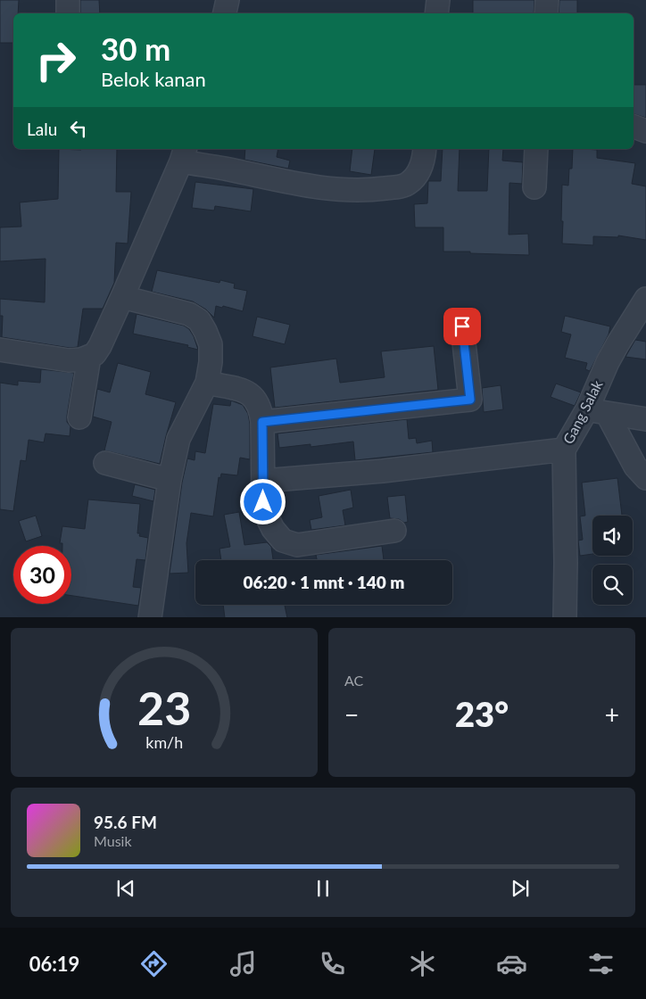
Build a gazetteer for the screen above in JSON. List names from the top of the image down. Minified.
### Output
{"streets":{"street":["Gang Salak"]},"page":{"turn":["30 m","Belok kanan"],"then":"Lalu","limit":"30","trip":"06:20 · 1 mnt · 140 m","tile":"AC","heat":["−","23°","+"],"song":["95.6 FM","Musik"],"tabs":"06:19","gauge":["23","km/h"]}}
